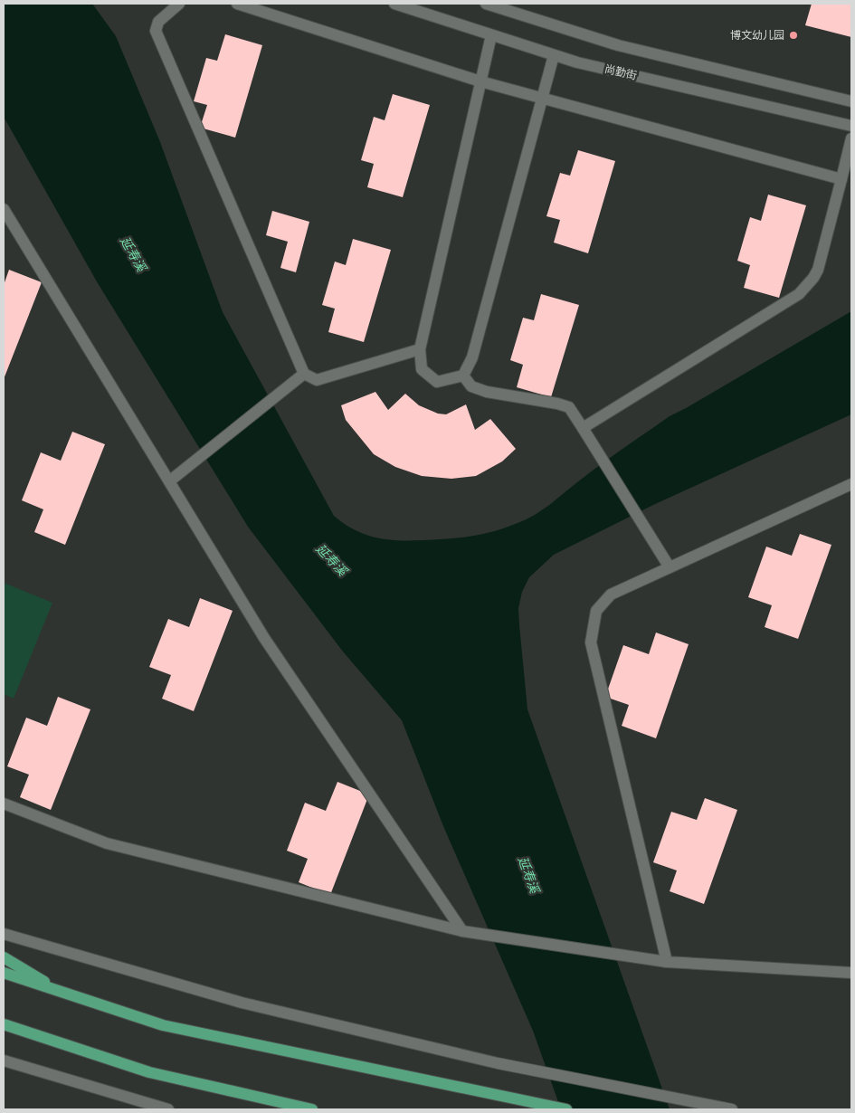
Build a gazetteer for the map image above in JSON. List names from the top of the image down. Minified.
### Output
{"streets":{"street":["尚勤街"]},"water":["延寿溪"],"places":["博文幼儿园"]}
